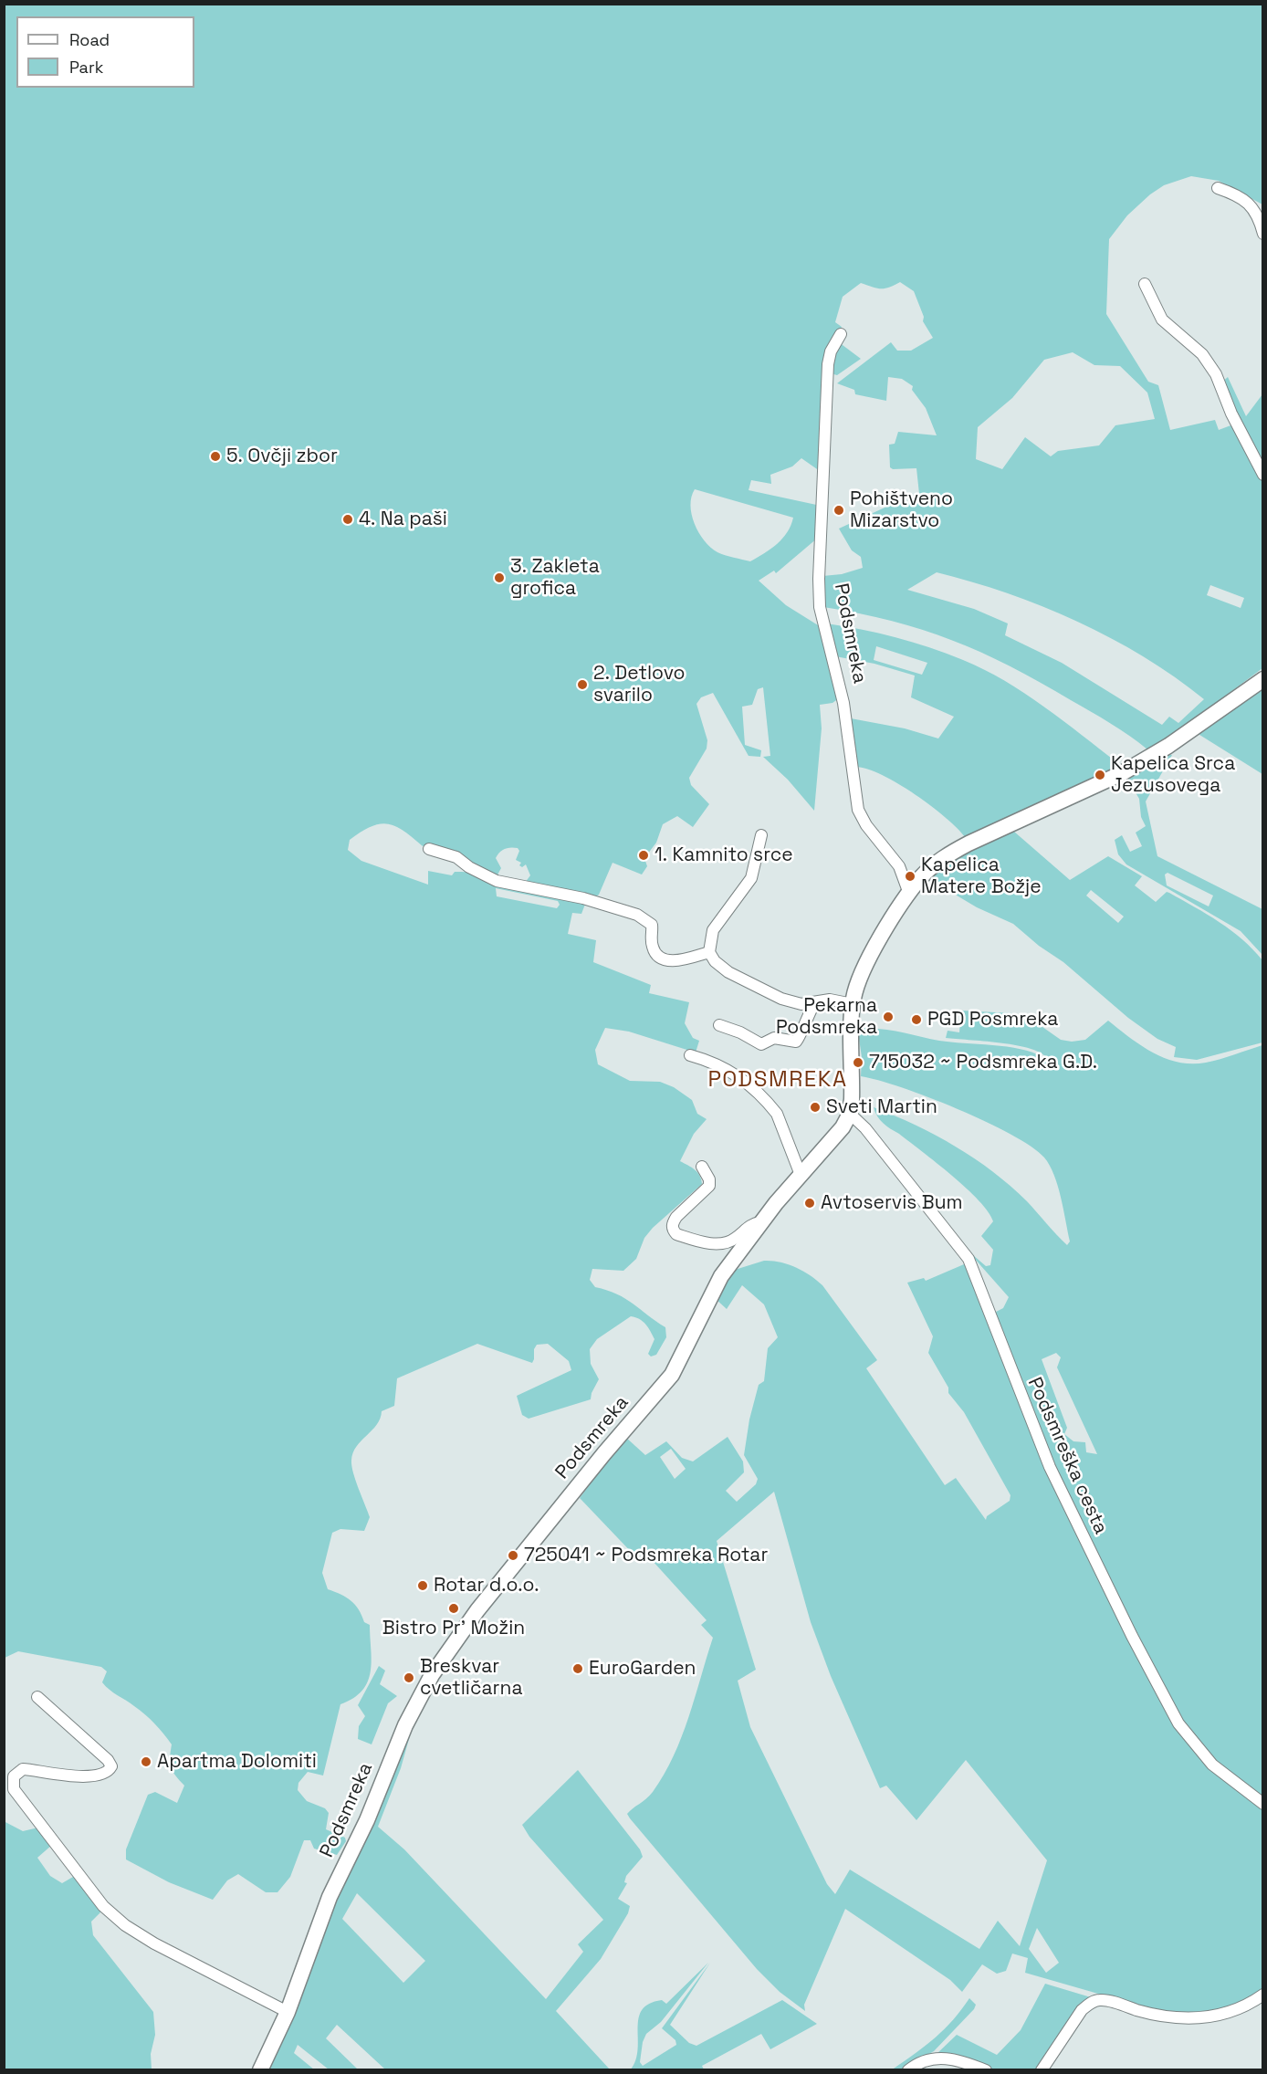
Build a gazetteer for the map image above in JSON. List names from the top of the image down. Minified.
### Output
{"streets":{"street":["Podsmreka","Podsmreška cesta"]},"crossings":[["Podsmreka","Podsmreška cesta"]],"districts":["PODSMREKA"],"places":["5. Ovčji zbor","Pohištveno Mizarstvo","4. Na paši","3. Zakleta grofica","2. Detlovo svarilo","Kapelica Srca Jezusovega","1. Kamnito srce","Kapelica Matere Božje","Pekarna Podsmreka","PGD Posmreka","715032 ~ Podsmreka G.D.","Sveti Martin","Avtoservis Bum","725041 ~ Podsmreka Rotar","Rotar d.o.o.","Bistro Pr' Možin","EuroGarden","Breskvar cvetličarna","Apartma Dolomiti"],"legend":["Road","Park"]}
